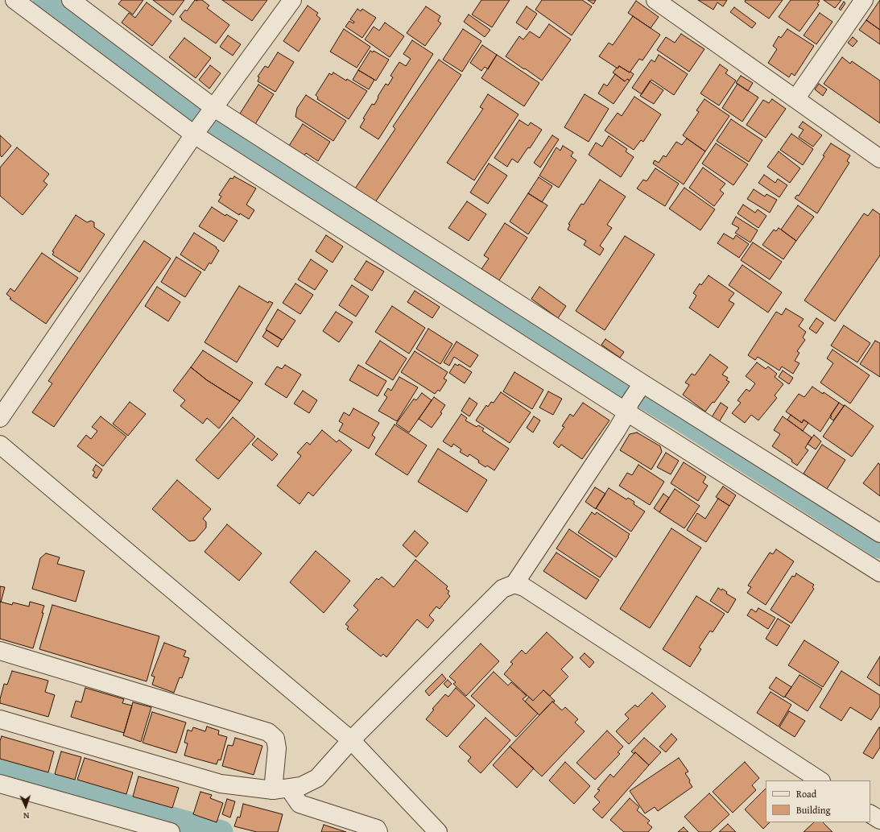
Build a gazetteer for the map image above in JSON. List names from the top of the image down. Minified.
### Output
{"legend":["Road","Building"],"north":"bottom"}
